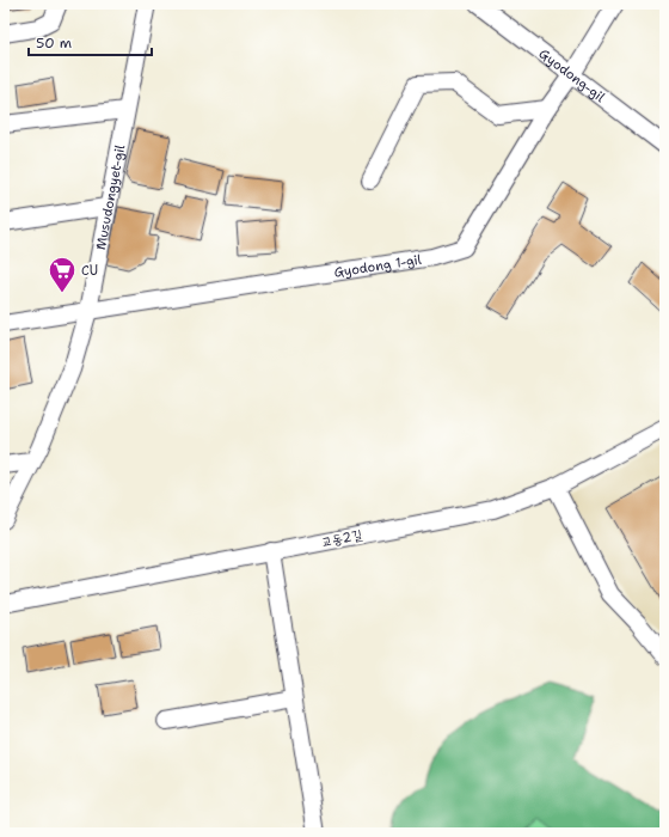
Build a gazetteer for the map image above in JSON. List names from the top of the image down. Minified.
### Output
{"streets":{"street":["Gyodong-gil","Musudongyet-gil","Gyodong 1-gil","교동2길"]},"crossings":[["Gyodong-gil","Gyodong 1-gil"],["Musudongyet-gil","Gyodong 1-gil"]],"places":{"supermarket":["CU"]},"scale_bar":"50 m"}
